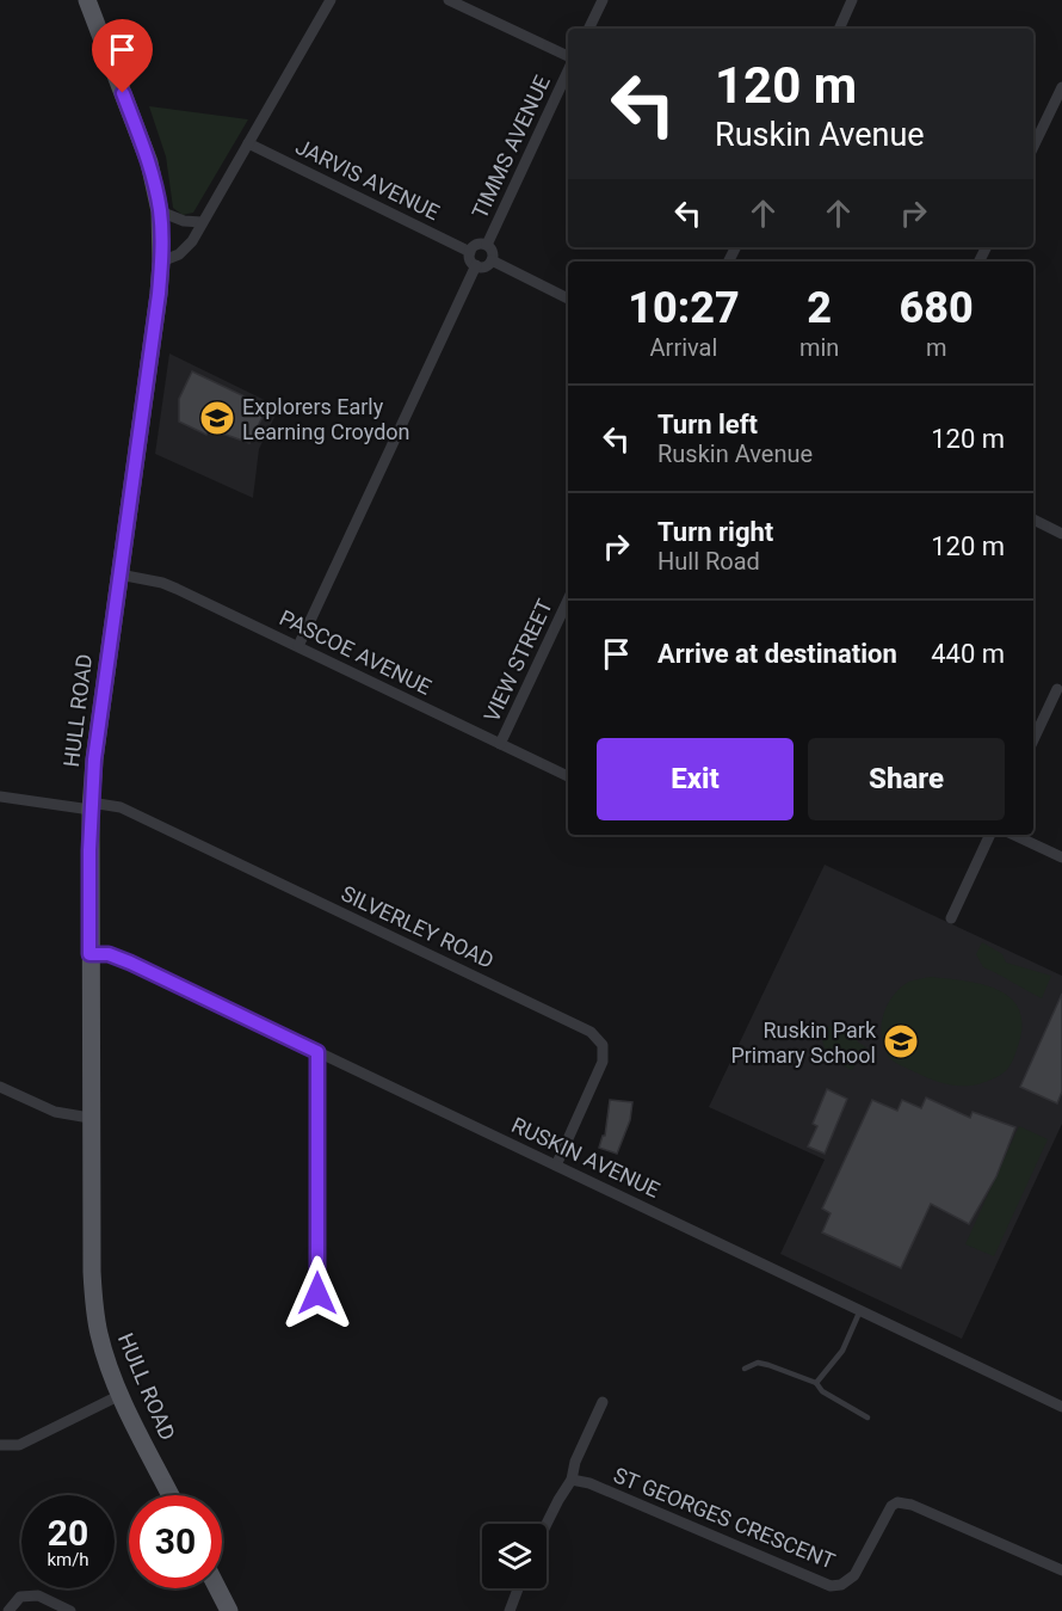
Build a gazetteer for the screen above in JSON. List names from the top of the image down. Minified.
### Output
{"streets":{"main road":["HULL ROAD"],"street":["TIMMS AVENUE","JARVIS AVENUE","PASCOE AVENUE","VIEW STREET","SILVERLEY ROAD","RUSKIN AVENUE","ST GEORGES CRESCENT"]},"crossings":[["TIMMS AVENUE","JARVIS AVENUE"],["PASCOE AVENUE","VIEW STREET"],["PASCOE AVENUE","HULL ROAD"],["HULL ROAD","SILVERLEY ROAD"],["HULL ROAD","RUSKIN AVENUE"],["SILVERLEY ROAD","RUSKIN AVENUE"]],"places":{"school or university":["Explorers Early Learning Croydon","Ruskin Park Primary School"]},"page":{"turn":["120 m","Ruskin Avenue"],"eta":["10:27","Arrival","2","min","680","m"],"list":[{"name":"Turn left","note":"Ruskin Avenue","value":"120 m"},{"name":"Turn right","note":"Hull Road","value":"120 m"},{"name":"Arrive at destination","value":"440 m"}],"buttons":["Exit","Share"],"speed":"20 km/h","limit":"30"}}
